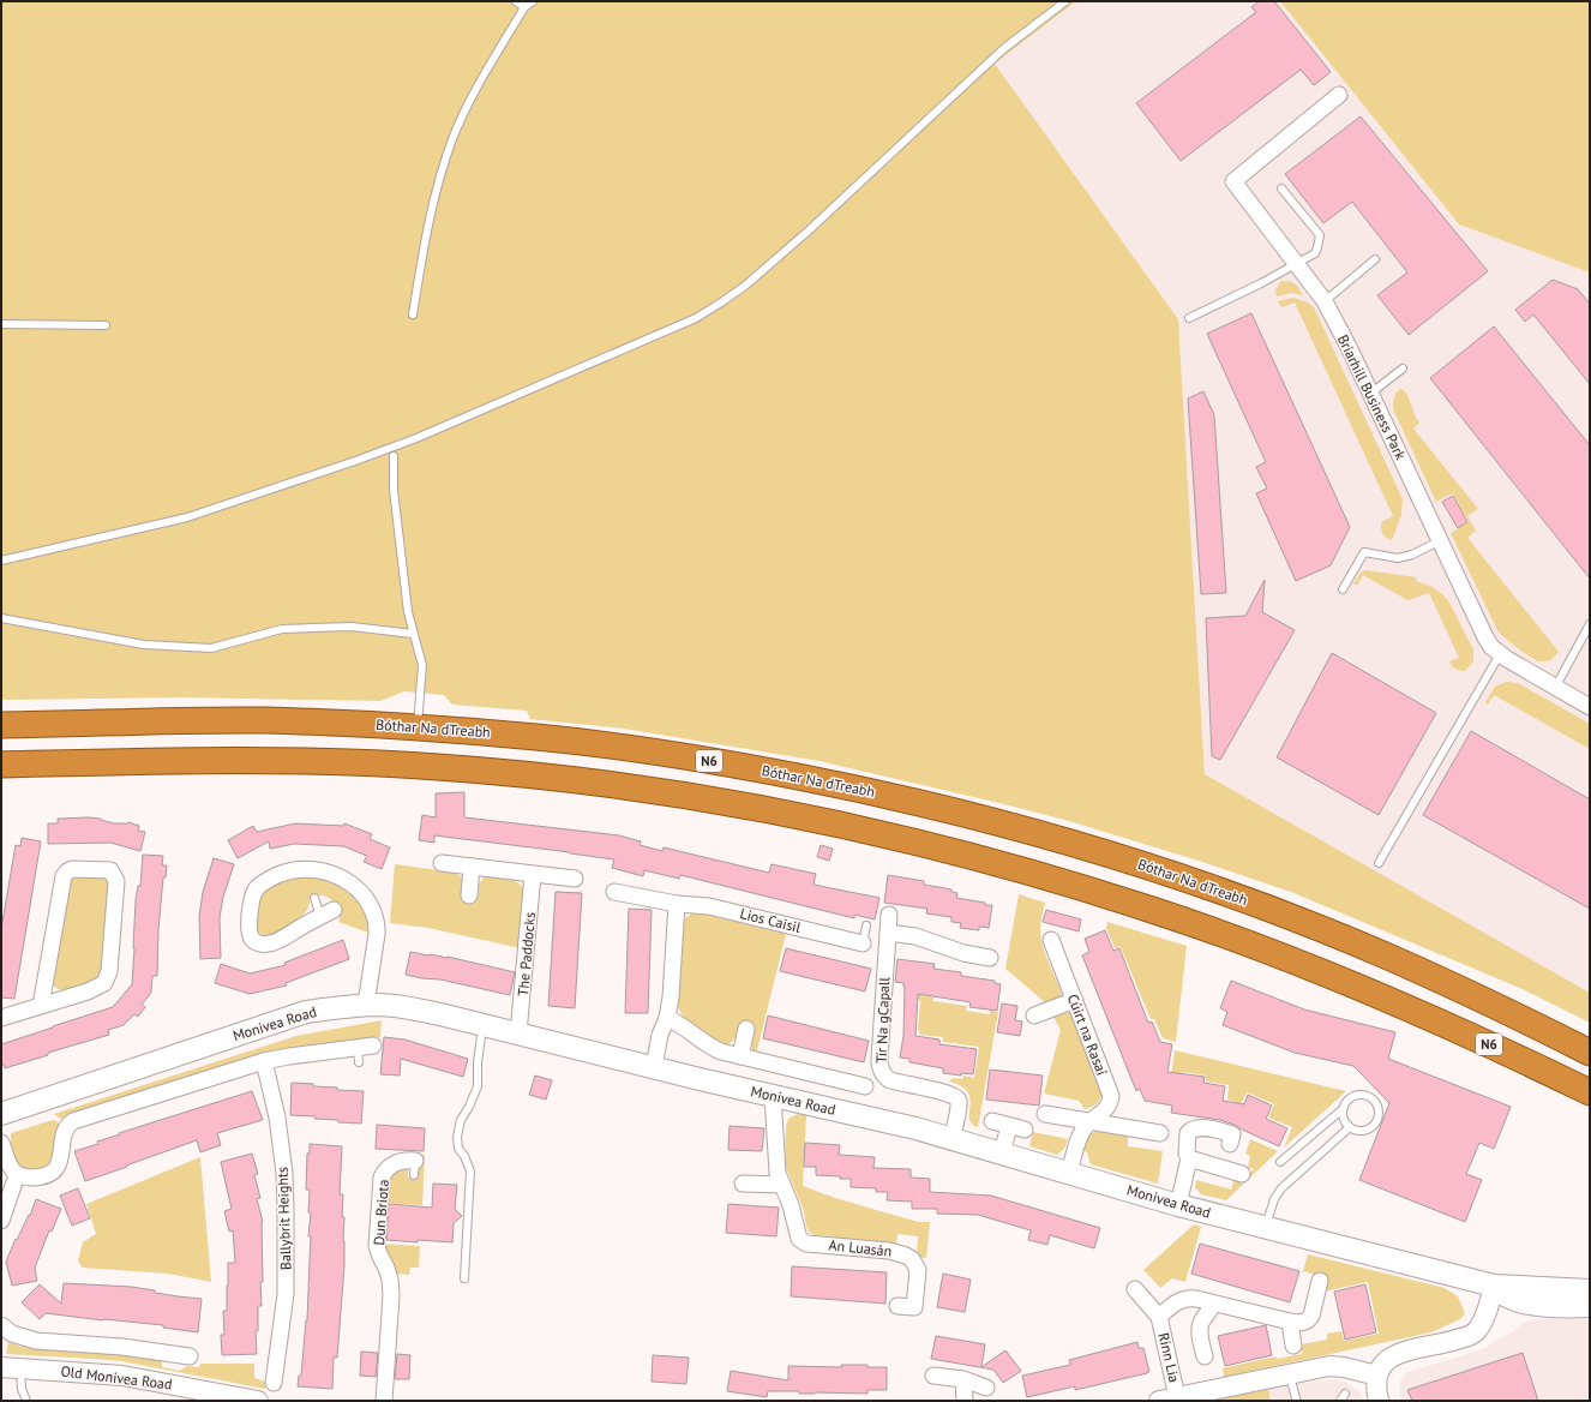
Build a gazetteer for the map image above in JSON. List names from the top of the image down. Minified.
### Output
{"streets":{"highway":["Bóthar Na dTreabh","N6"],"main road":["Monivea Road"],"street":["Briarhill Business Park","Lios Caisil","The Paddocks","Tír Na gCapall","Cúirt na Rasaí","Dun Briota","Ballybrit Heights","An Luasán","Rinn Lia","Old Monivea Road"]},"crossings":[["The Paddocks","Monivea Road"],["Tír Na gCapall","Monivea Road"],["Monivea Road","Cúirt na Rasaí"],["Monivea Road","An Luasán"]]}
